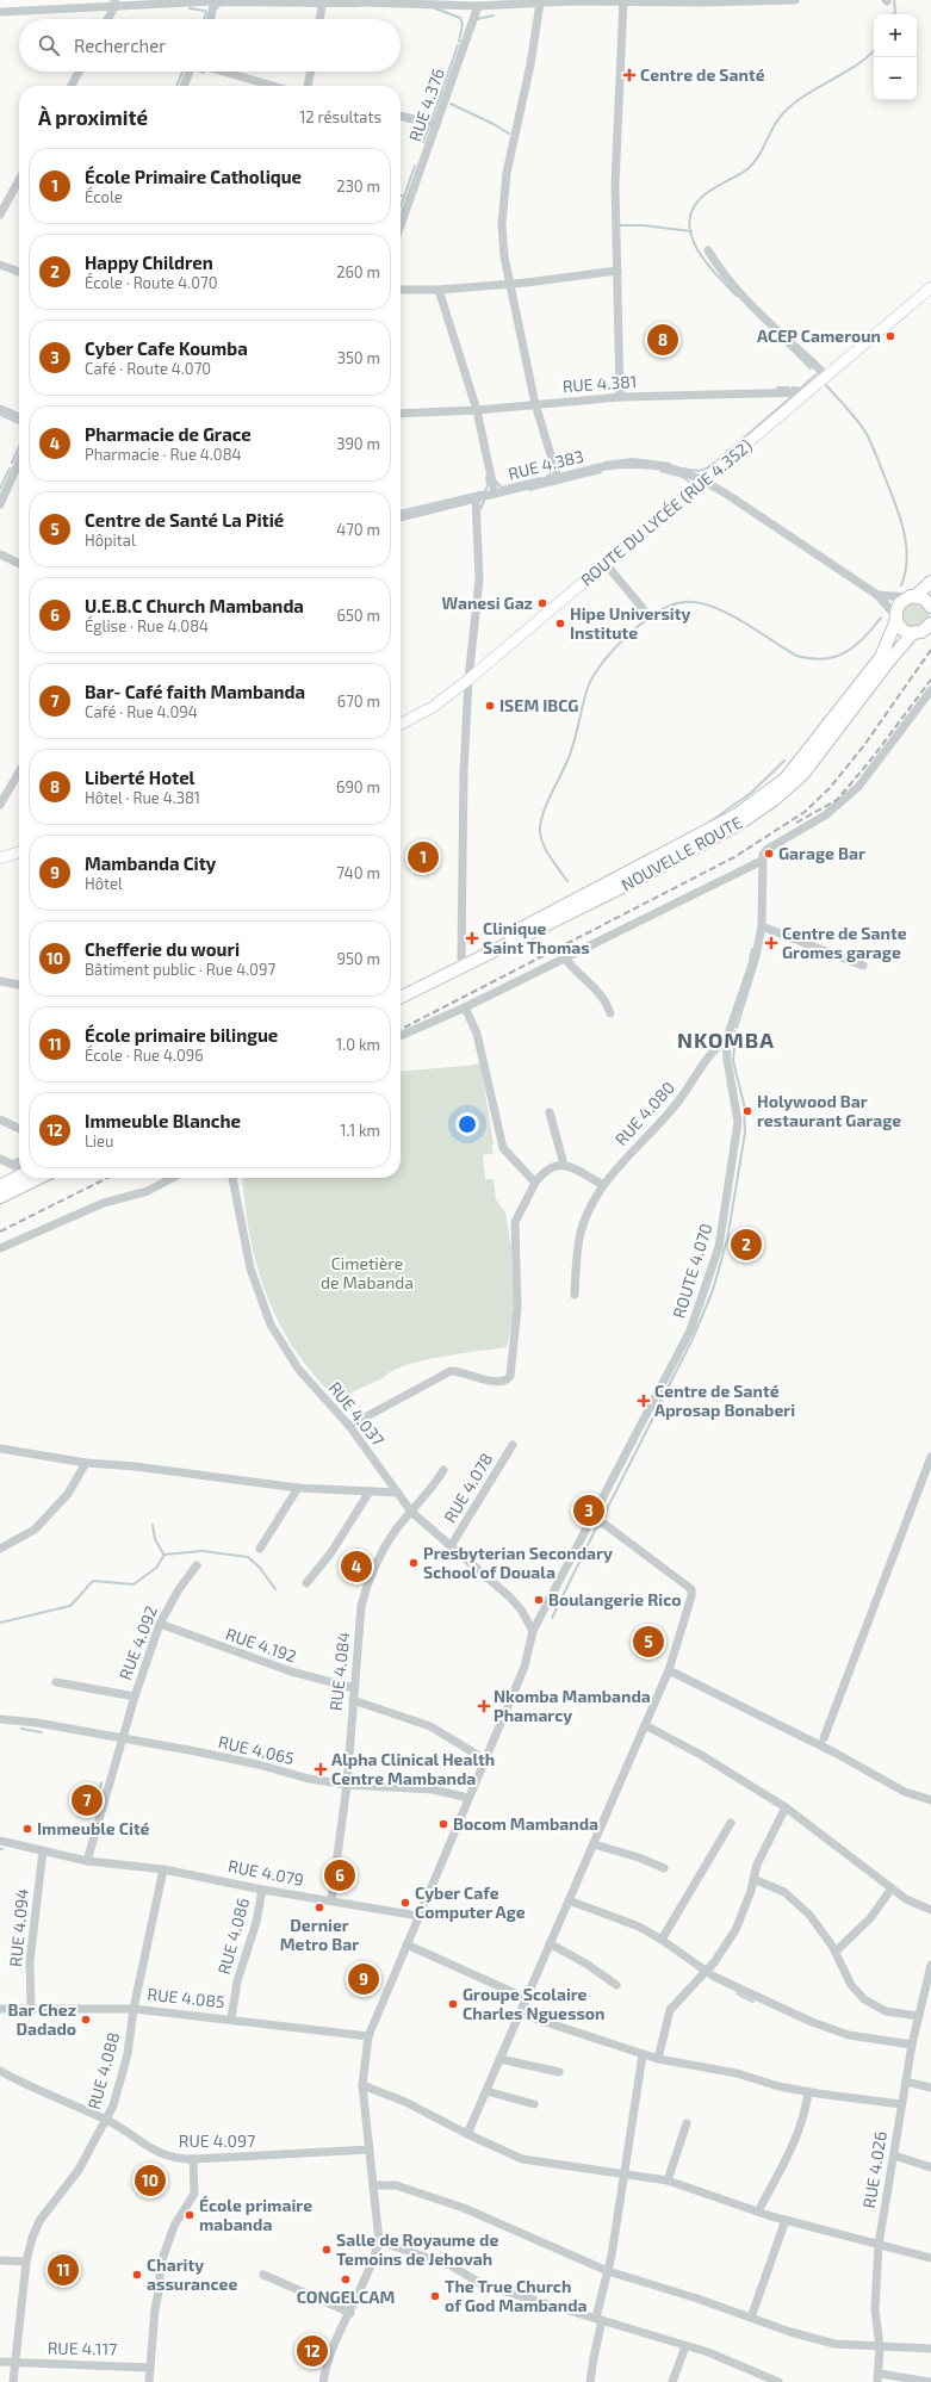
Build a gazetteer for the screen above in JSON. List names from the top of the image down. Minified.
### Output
{"streets":{"highway":["NOUVELLE ROUTE"],"main road":["ROUTE DU LYCÉE (RUE 4.352)"],"street":["RUE 4.376","RUE 4.381","RUE 4.383","RUE 4.080","ROUTE 4.070","RUE 4.037","RUE 4.078","RUE 4.092","RUE 4.192","RUE 4.084","RUE 4.065","RUE 4.079","RUE 4.094","RUE 4.086","RUE 4.085","RUE 4.088","RUE 4.097","RUE 4.026","RUE 4.117"]},"crossings":[["RUE 4.381","ROUTE DU LYCÉE (RUE 4.352)"],["RUE 4.383","ROUTE DU LYCÉE (RUE 4.352)"],["RUE 4.080","ROUTE 4.070"],["ROUTE 4.070","RUE 4.037"],["ROUTE 4.070","RUE 4.065"],["ROUTE 4.070","RUE 4.079"],["ROUTE 4.070","RUE 4.085"],["ROUTE 4.070","RUE 4.097"],["RUE 4.037","RUE 4.078"],["RUE 4.037","RUE 4.084"],["RUE 4.092","RUE 4.192"],["RUE 4.092","RUE 4.065"],["RUE 4.092","RUE 4.079"],["RUE 4.192","RUE 4.084"],["RUE 4.084","RUE 4.065"],["RUE 4.084","RUE 4.079"],["RUE 4.079","RUE 4.094"],["RUE 4.079","RUE 4.086"],["RUE 4.079","RUE 4.088"],["RUE 4.094","RUE 4.085"],["RUE 4.086","RUE 4.085"],["RUE 4.085","RUE 4.088"],["RUE 4.088","RUE 4.097"],["RUE 4.088","RUE 4.117"]],"districts":["NKOMBA"],"parks":["Cimetière de Mabanda"],"places":{"health":["Centre de Santé","Clinique Saint Thomas","Centre de Sante Gromes garage","Centre de Santé Aprosap Bonaberi","Nkomba Mambanda Phamarcy","Alpha Clinical Health Centre Mambanda"],"other":["ACEP Cameroun","Wanesi Gaz","Hipe University Institute","ISEM IBCG","Garage Bar","Holywood Bar restaurant Garage","Presbyterian Secondary School of Douala","Boulangerie Rico","Bocom Mambanda","Immeuble Cité","Cyber Cafe Computer Age","Dernier Metro Bar","Groupe Scolaire Charles Nguesson","Bar Chez Dadado","École primaire mabanda","Salle de Royaume de Temoins de Jehovah","Charity assurancee","CONGELCAM","The True Church of God Mambanda"]},"page":{"map_buttons":["+","−"],"search":"Rechercher","heading":["À proximité","12 résultats"],"list":[{"mark":"1","name":"École Primaire Catholique","note":"École","value":"230 m"},{"mark":"2","name":"Happy Children","note":"École · Route 4.070","value":"260 m"},{"mark":"3","name":"Cyber Cafe Koumba","note":"Café · Route 4.070","value":"350 m"},{"mark":"4","name":"Pharmacie de Grace","note":"Pharmacie · Rue 4.084","value":"390 m"},{"mark":"5","name":"Centre de Santé La Pitié","note":"Hôpital","value":"470 m"},{"mark":"6","name":"U.E.B.C Church Mambanda","note":"Église · Rue 4.084","value":"650 m"},{"mark":"7","name":"Bar- Café faith Mambanda","note":"Café · Rue 4.094","value":"670 m"},{"mark":"8","name":"Liberté Hotel","note":"Hôtel · Rue 4.381","value":"690 m"},{"mark":"9","name":"Mambanda City","note":"Hôtel","value":"740 m"},{"mark":"10","name":"Chefferie du wouri","note":"Bâtiment public · Rue 4.097","value":"950 m"},{"mark":"11","name":"École primaire bilingue","note":"École · Rue 4.096","value":"1.0 km"},{"mark":"12","name":"Immeuble Blanche","note":"Lieu","value":"1.1 km"}],"pins":["8","1","2","3","4","5","7","6","9","10","11","12"]}}
